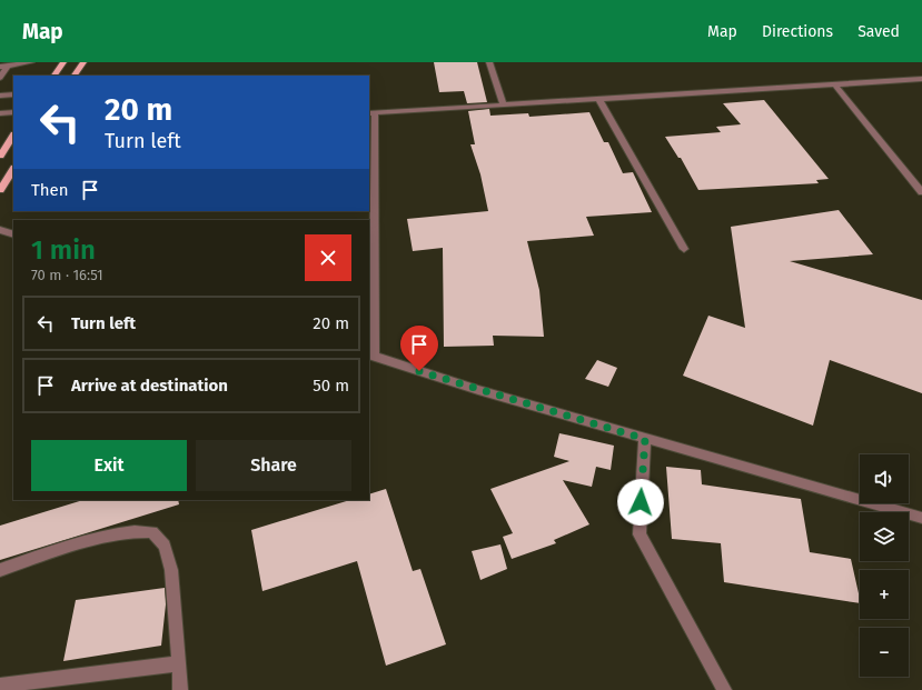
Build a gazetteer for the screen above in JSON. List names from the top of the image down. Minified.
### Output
{"page":{"header":"Map","nav":["Map","Directions","Saved"],"turn":["20 m","Turn left"],"then":"Then","heading":["1 min","70 m · 16:51"],"list":[{"name":"Turn left","value":"20 m"},{"name":"Arrive at destination","value":"50 m"}],"buttons":["Exit","Share"],"map_buttons":["+","−"]}}
